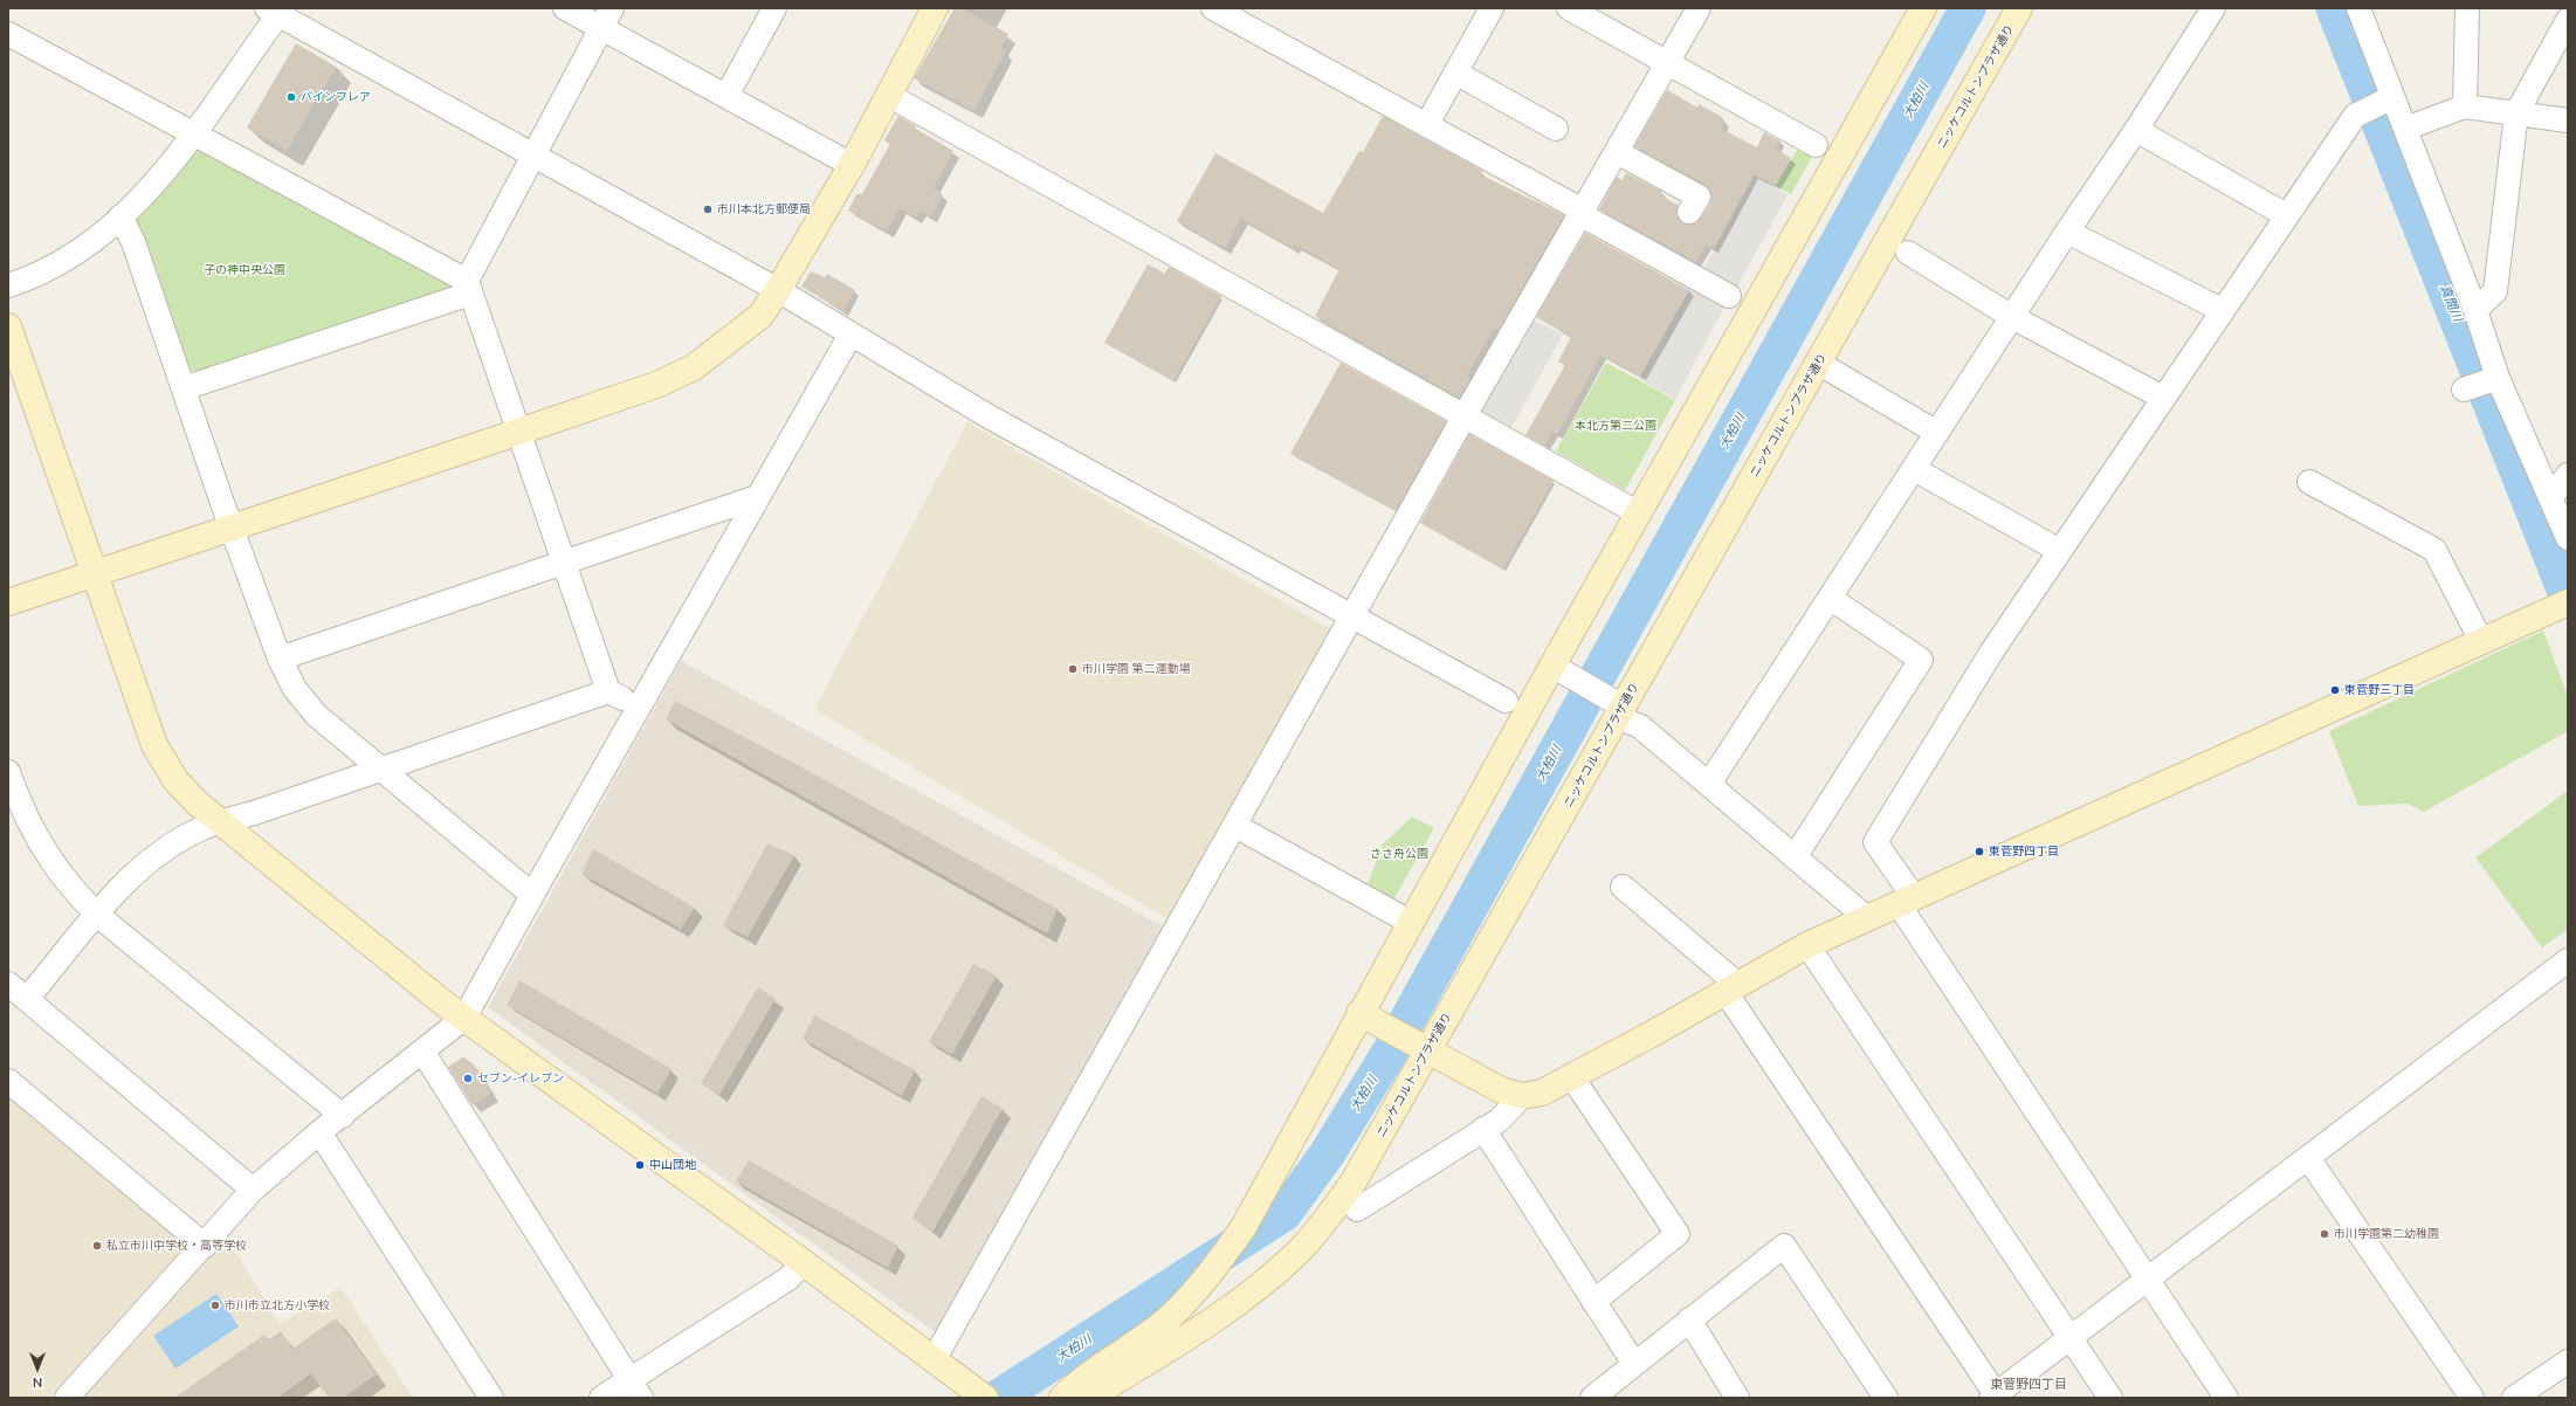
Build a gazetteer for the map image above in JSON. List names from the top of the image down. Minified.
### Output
{"streets":{"street":["ニッケコルトンプラザ通り"]},"districts":["東菅野四丁目"],"water":["大柏川","真間川"],"parks":["子の神中央公園","本北方第二公園","ささ舟公園"],"places":["パインフレア","市川本北方郵便局","市川学園 第二運動場","東菅野三丁目","東菅野四丁目","セブン-イレブン","中山団地","市川学園第二幼稚園","私立市川中学校・高等学校","市川市立北方小学校"],"north":"bottom"}
